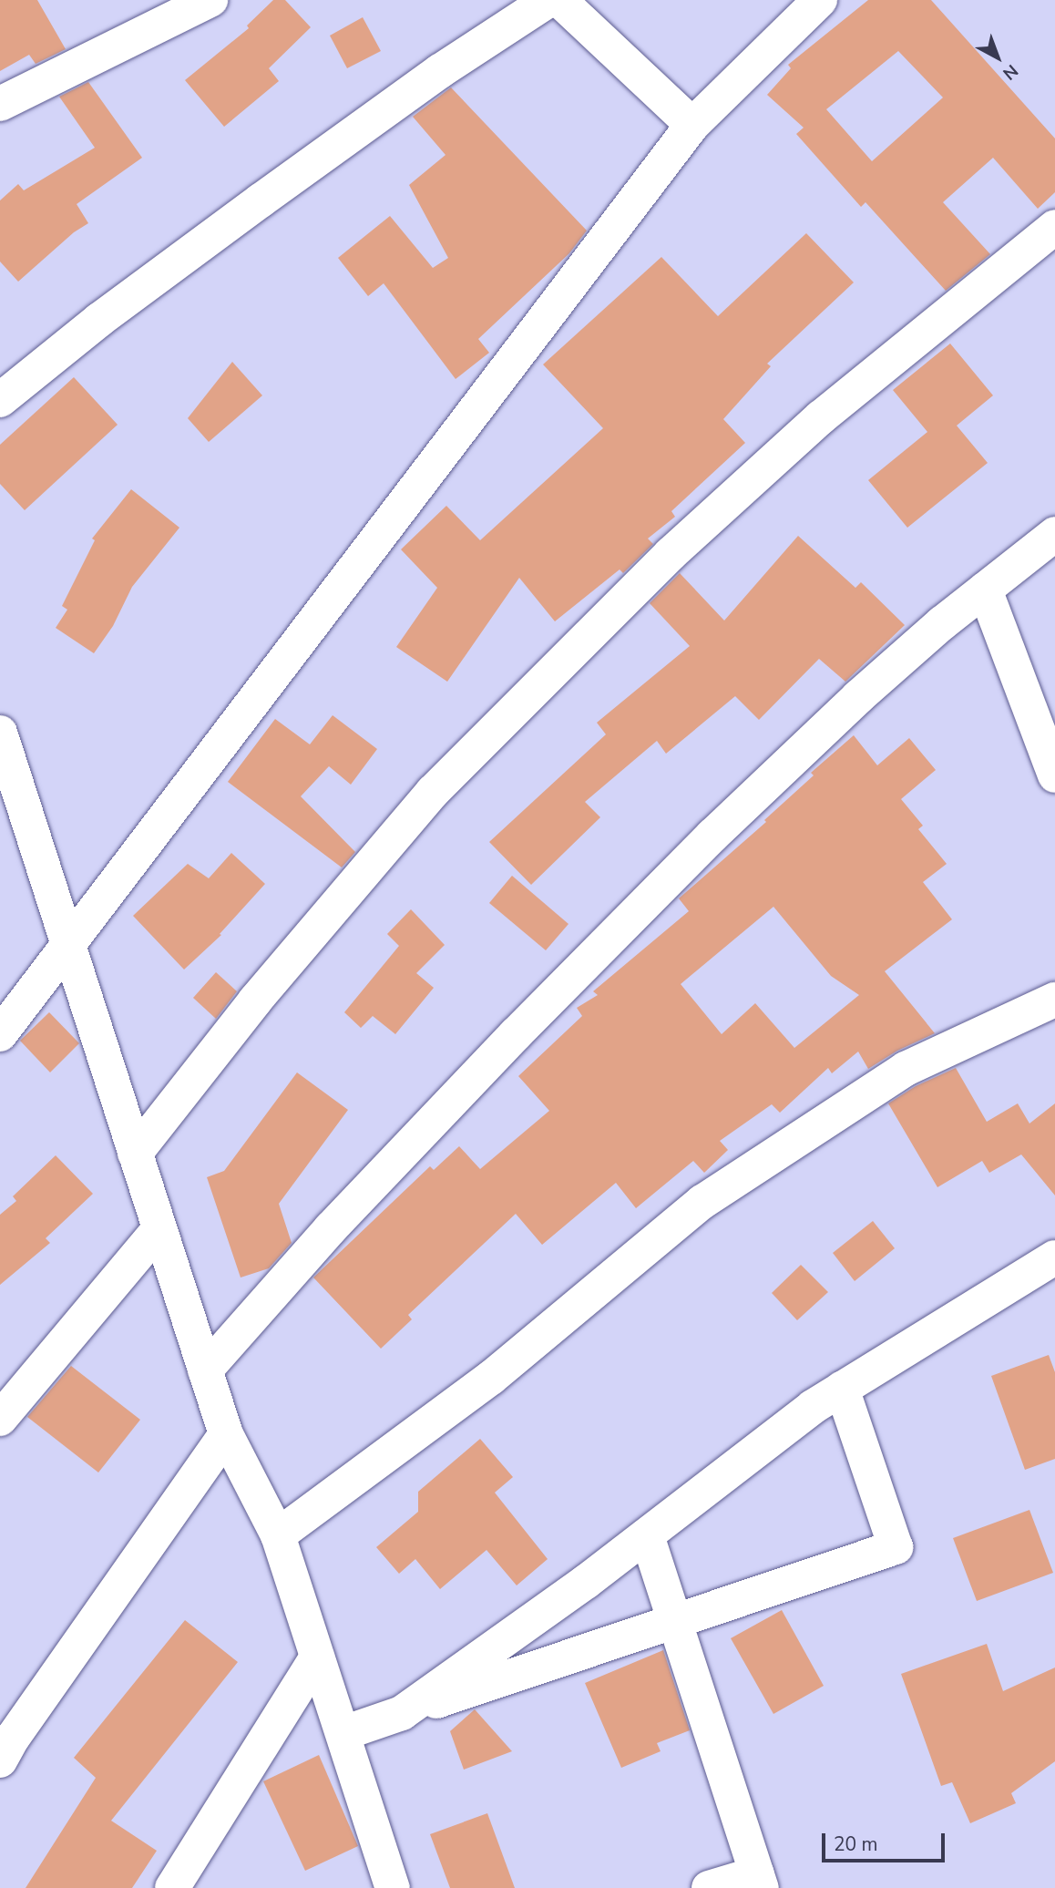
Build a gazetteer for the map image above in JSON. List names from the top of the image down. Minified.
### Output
{"scale_bar":"20 m","north":"bottom right"}
